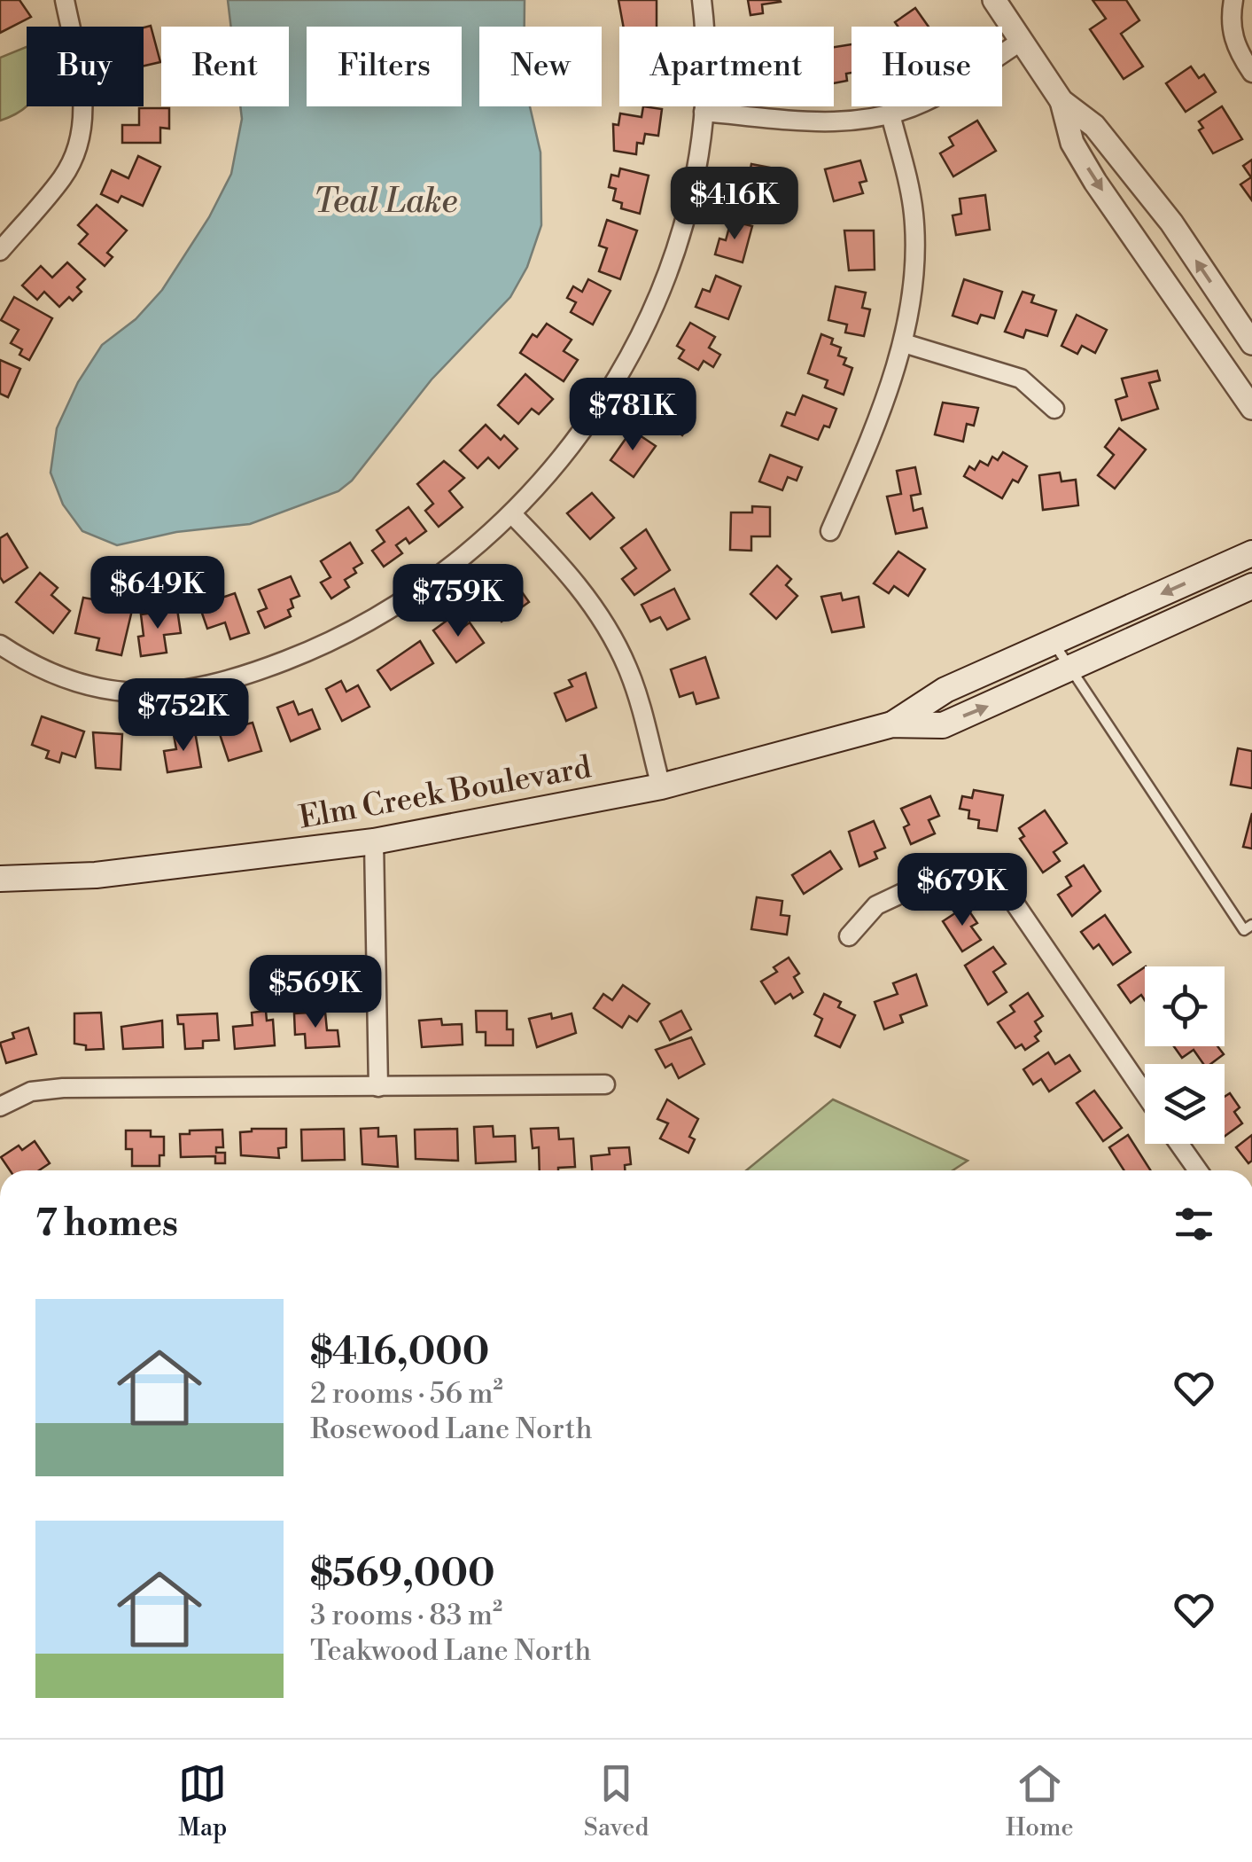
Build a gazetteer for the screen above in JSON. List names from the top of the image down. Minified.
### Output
{"streets":{"main road":["Elm Creek Boulevard"]},"water":["Teal Lake"],"page":{"chip":["Buy","Rent","Filters","New","Apartment","House"],"price":["$416K","$781K","$649K","$759K","$752K","$679K","$569K"],"heading":"7 homes","list":[{"name":"$416,000","note":"2 rooms · 56 m² · Rosewood Lane North"},{"name":"$569,000","note":"3 rooms · 83 m² · Teakwood Lane North"}],"tabs":["Map","Saved","Home"]}}
